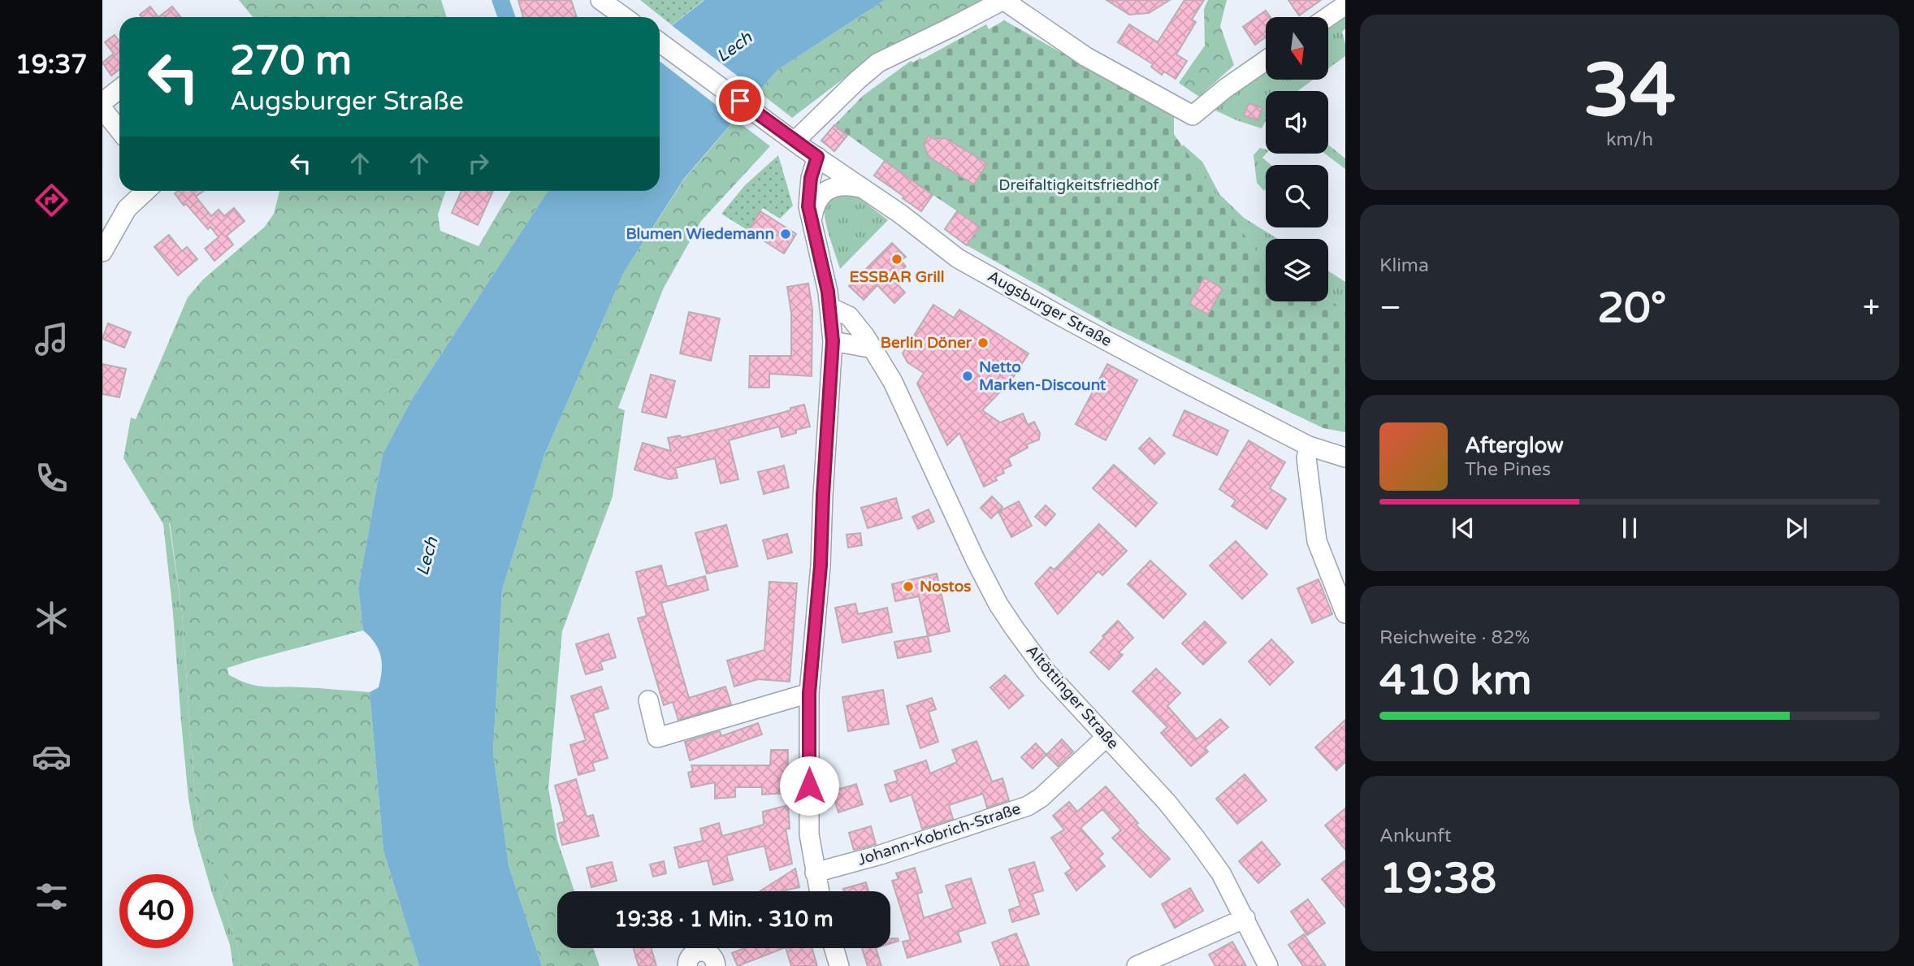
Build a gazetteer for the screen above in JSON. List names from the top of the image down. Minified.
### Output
{"streets":{"street":["Augsburger Straße","Altöttinger Straße","Johann-Kobrich-Straße"]},"crossings":[["Altöttinger Straße","Johann-Kobrich-Straße"]],"water":["Lech"],"parks":["Dreifaltigkeitsfriedhof"],"places":["Blumen Wiedemann","ESSBAR Grill","Berlin Döner","Netto Marken-Discount","Nostos"],"north":"bottom","page":{"tabs":"19:37","tile":[["34","km/h"],"Klima",["Reichweite · 82%","410 km"],["Ankunft","19:38"]],"turn":["270 m","Augsburger Straße"],"heat":["−","20°","+"],"song":["Afterglow","The Pines"],"limit":"40","trip":"19:38 · 1 Min. · 310 m"}}
